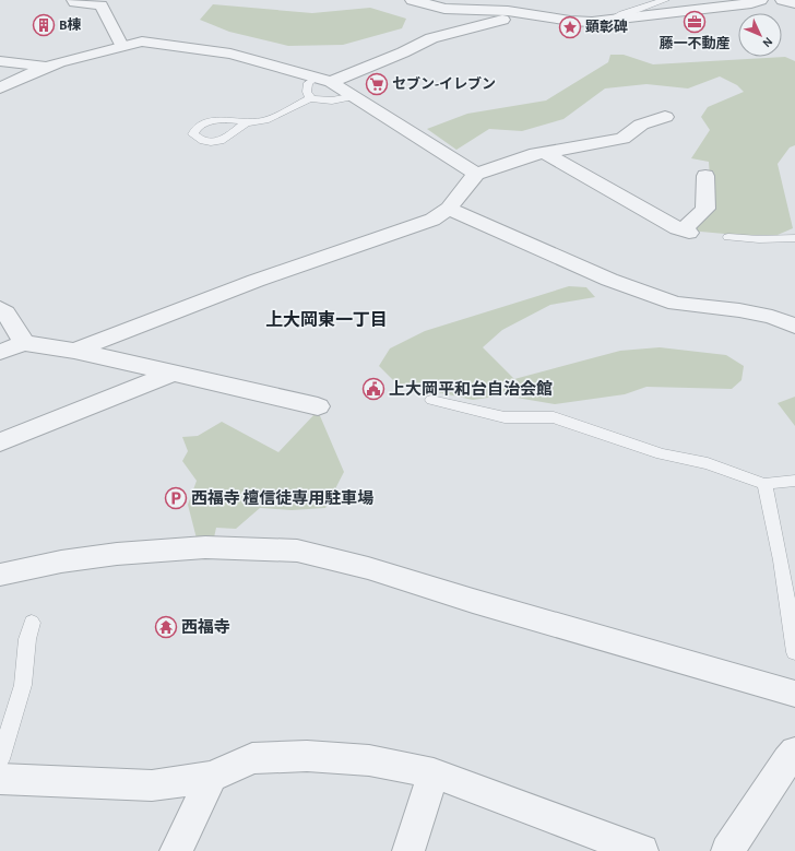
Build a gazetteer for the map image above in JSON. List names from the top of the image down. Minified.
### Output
{"districts":["上大岡東一丁目"],"places":{"office":["藤一不動産"],"building":["B棟"],"place":["顕彰碑"],"supermarket":["セブン-イレブン"],"public building":["上大岡平和台自治会館"],"parking":["西福寺 檀信徒専用駐車場"],"temple":["西福寺"]},"north":"bottom right"}
